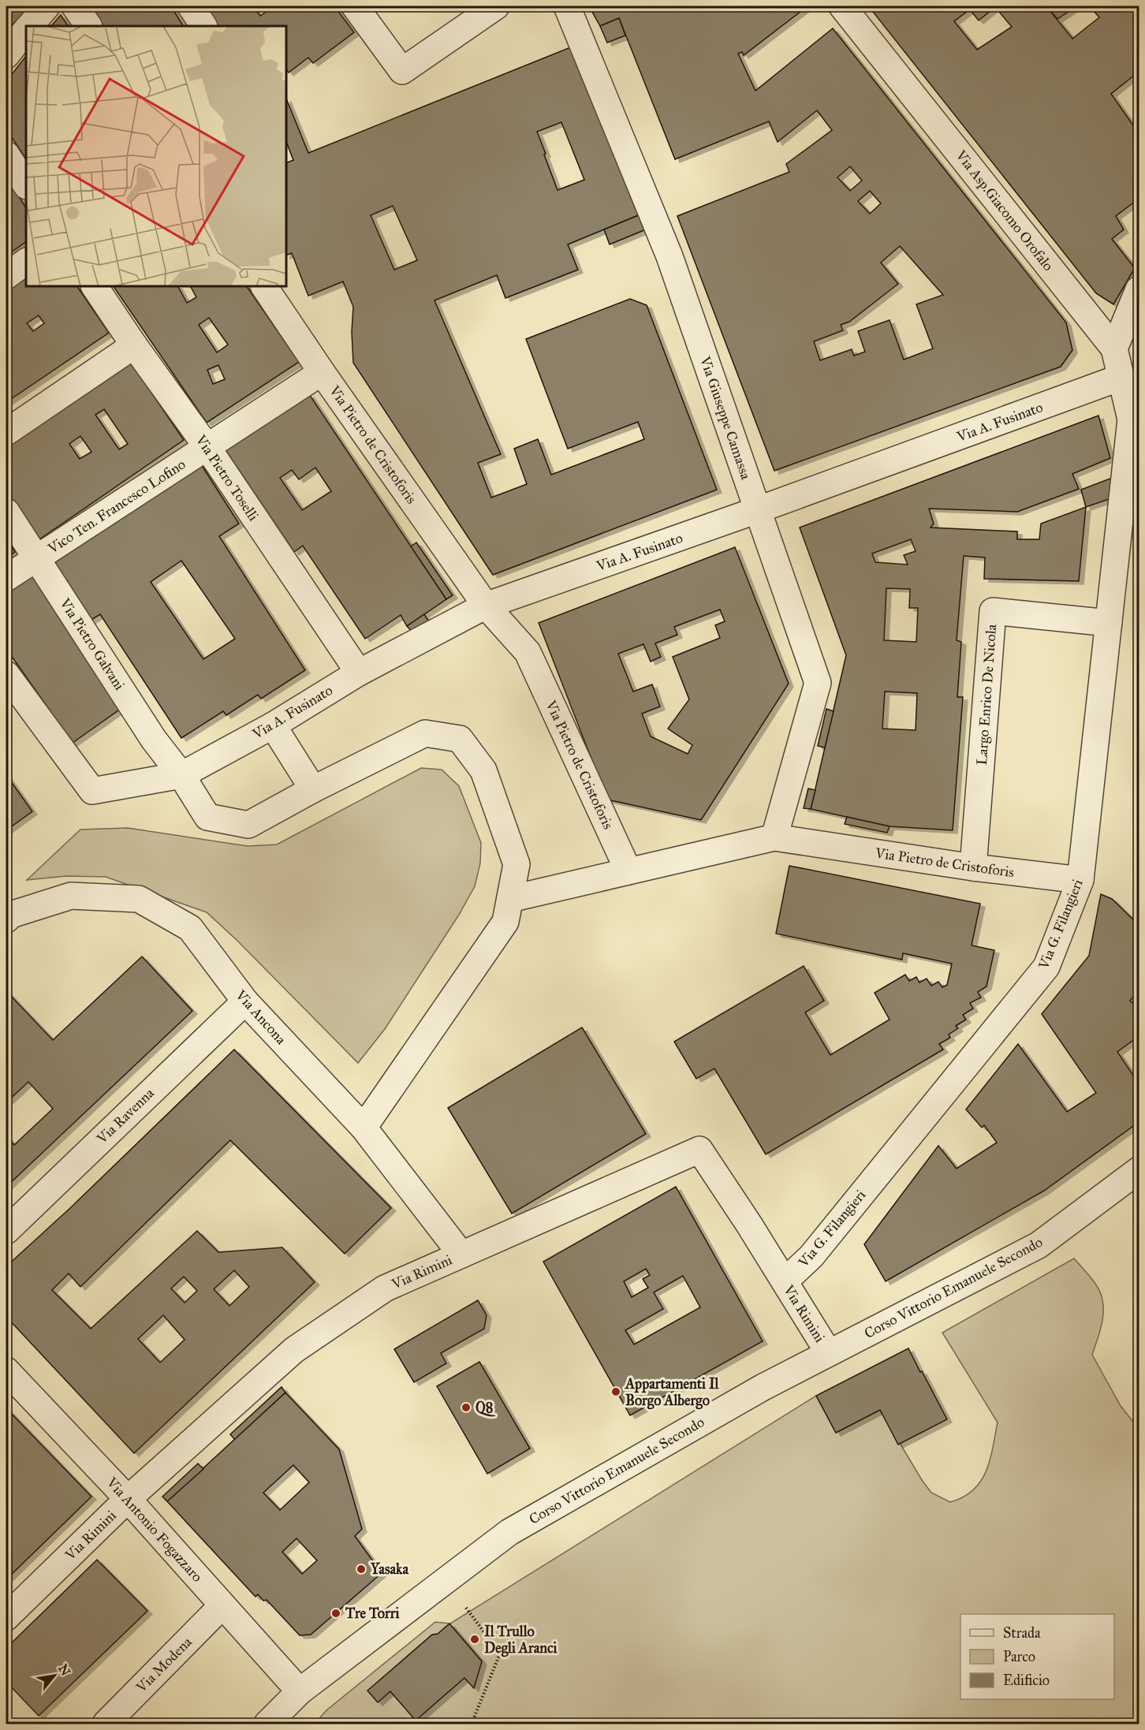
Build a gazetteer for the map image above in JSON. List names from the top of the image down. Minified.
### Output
{"streets":{"street":["Via Asp.Giacomo Orofalo","Via Giuseppe Camassa","Via A. Fusinato","Via Pietro de Cristoforis","Via Pietro Toselli","Vico Ten. Francesco Lofino","Via Pietro Galvani","Largo Enrico De Nicola","Via G. Filangieri","Via Ancona","Via Ravenna","Via Rimini","Corso Vittorio Emanuele Secondo","Via Antonio Fogazzaro","Via Modena"]},"crossings":[["Via Asp.Giacomo Orofalo","Via A. Fusinato"],["Via Asp.Giacomo Orofalo","Via G. Filangieri"],["Via Giuseppe Camassa","Via A. Fusinato"],["Via Giuseppe Camassa","Via Pietro de Cristoforis"],["Via A. Fusinato","Via Pietro de Cristoforis"],["Via A. Fusinato","Via Pietro Toselli"],["Via A. Fusinato","Via Pietro Galvani"],["Via Pietro de Cristoforis","Vico Ten. Francesco Lofino"],["Via Pietro de Cristoforis","Largo Enrico De Nicola"],["Via Pietro de Cristoforis","Via G. Filangieri"],["Via Pietro Toselli","Vico Ten. Francesco Lofino"],["Vico Ten. Francesco Lofino","Via Pietro Galvani"],["Via Pietro Galvani","Via Ancona"],["Largo Enrico De Nicola","Via G. Filangieri"],["Via G. Filangieri","Via Rimini"],["Via Ancona","Via Ravenna"],["Via Ancona","Via Rimini"],["Via Rimini","Corso Vittorio Emanuele Secondo"],["Via Rimini","Via Antonio Fogazzaro"],["Corso Vittorio Emanuele Secondo","Via Antonio Fogazzaro"],["Via Antonio Fogazzaro","Via Modena"]],"places":["Appartamenti Il Borgo Albergo","Q8","Yasaka","Tre Torri","Il Trullo Degli Aranci"],"legend":["Strada","Parco","Edificio"],"north":"top right"}
